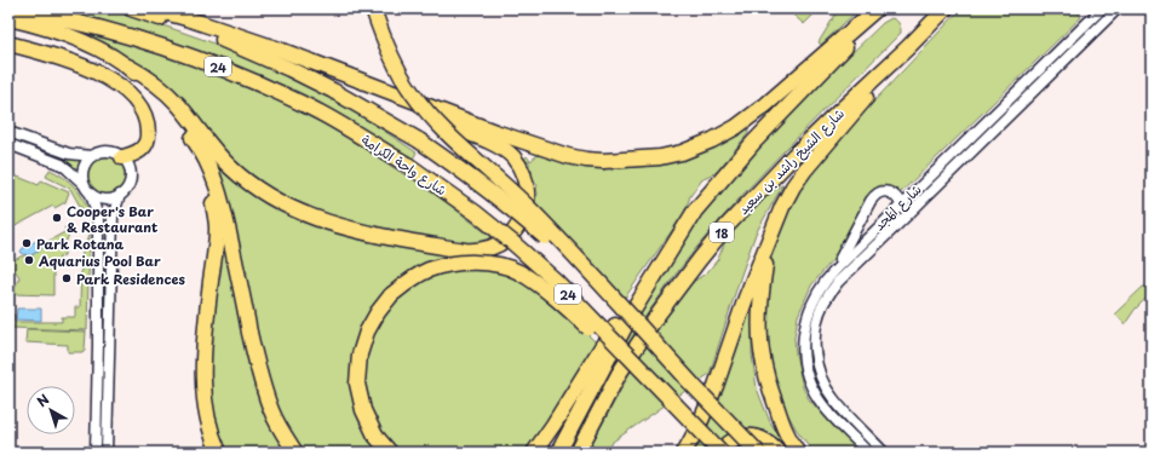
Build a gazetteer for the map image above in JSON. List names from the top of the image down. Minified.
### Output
{"streets":{"highway":["24","شارع الشيخ راشد بن سعيد","شارع واحة الكرامة","18"],"street":["شارع المَجد"]},"places":["Cooper's Bar & Restaurant","Park Rotana","Aquarius Pool Bar","Park Residences"],"north":"top left"}
